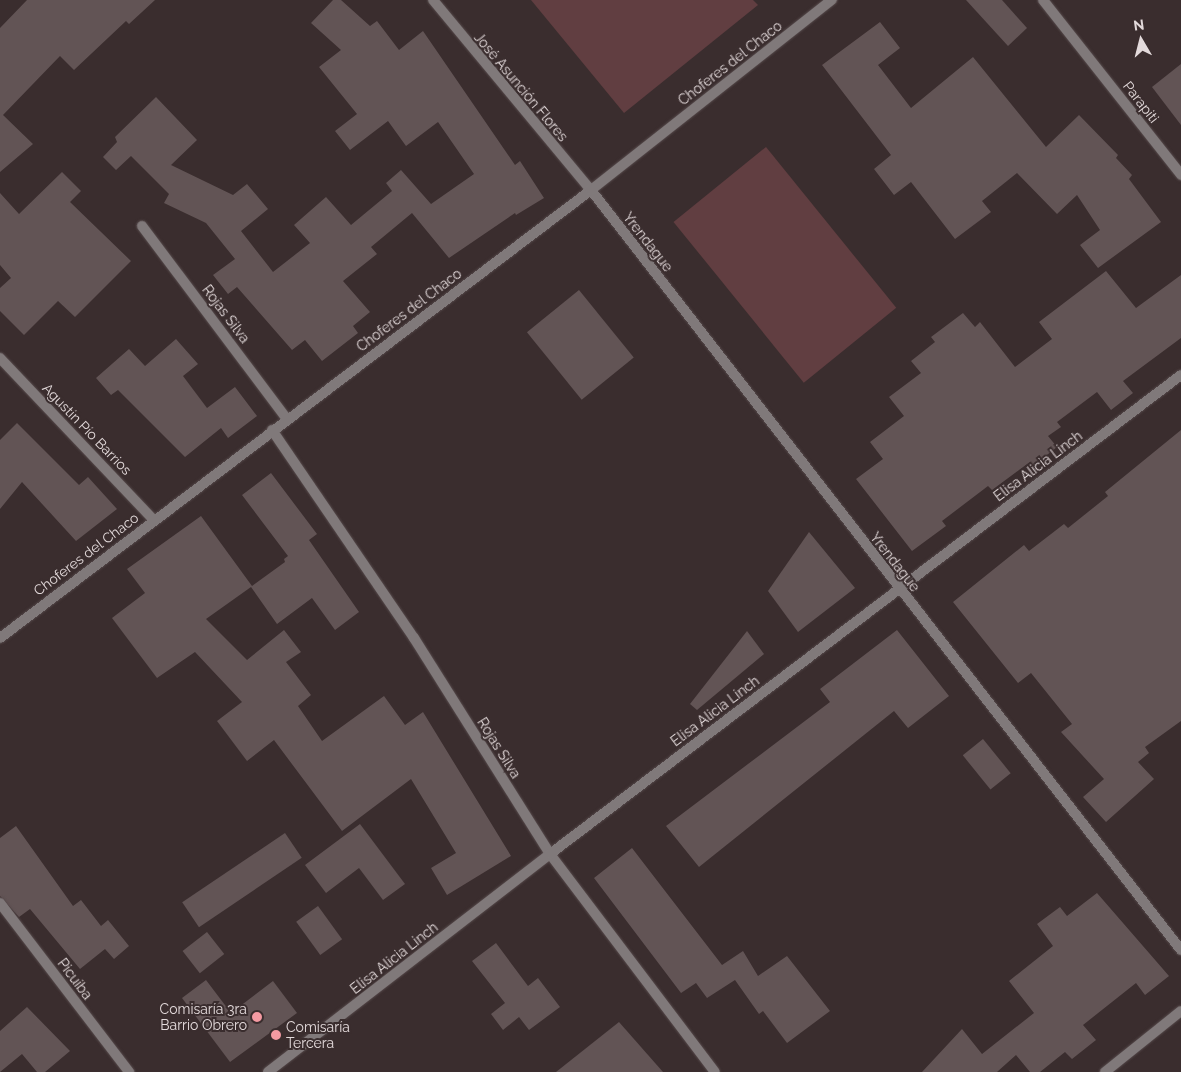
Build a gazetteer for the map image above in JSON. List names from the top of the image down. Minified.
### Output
{"streets":{"street":["Choferes del Chaco","José Asunción Flores","Parapiti","Yrendague","Rojas Silva","Agustín Pío Barrios","Elisa Alicia Linch","Picuiba"]},"crossings":[["Choferes del Chaco","José Asunción Flores"],["Choferes del Chaco","Yrendague"],["Choferes del Chaco","Rojas Silva"],["Choferes del Chaco","Agustín Pío Barrios"],["José Asunción Flores","Yrendague"],["Yrendague","Elisa Alicia Linch"],["Rojas Silva","Elisa Alicia Linch"]],"places":["Comisaría 3ra Barrio Obrero","Comisaría Tercera"],"north":"top"}
